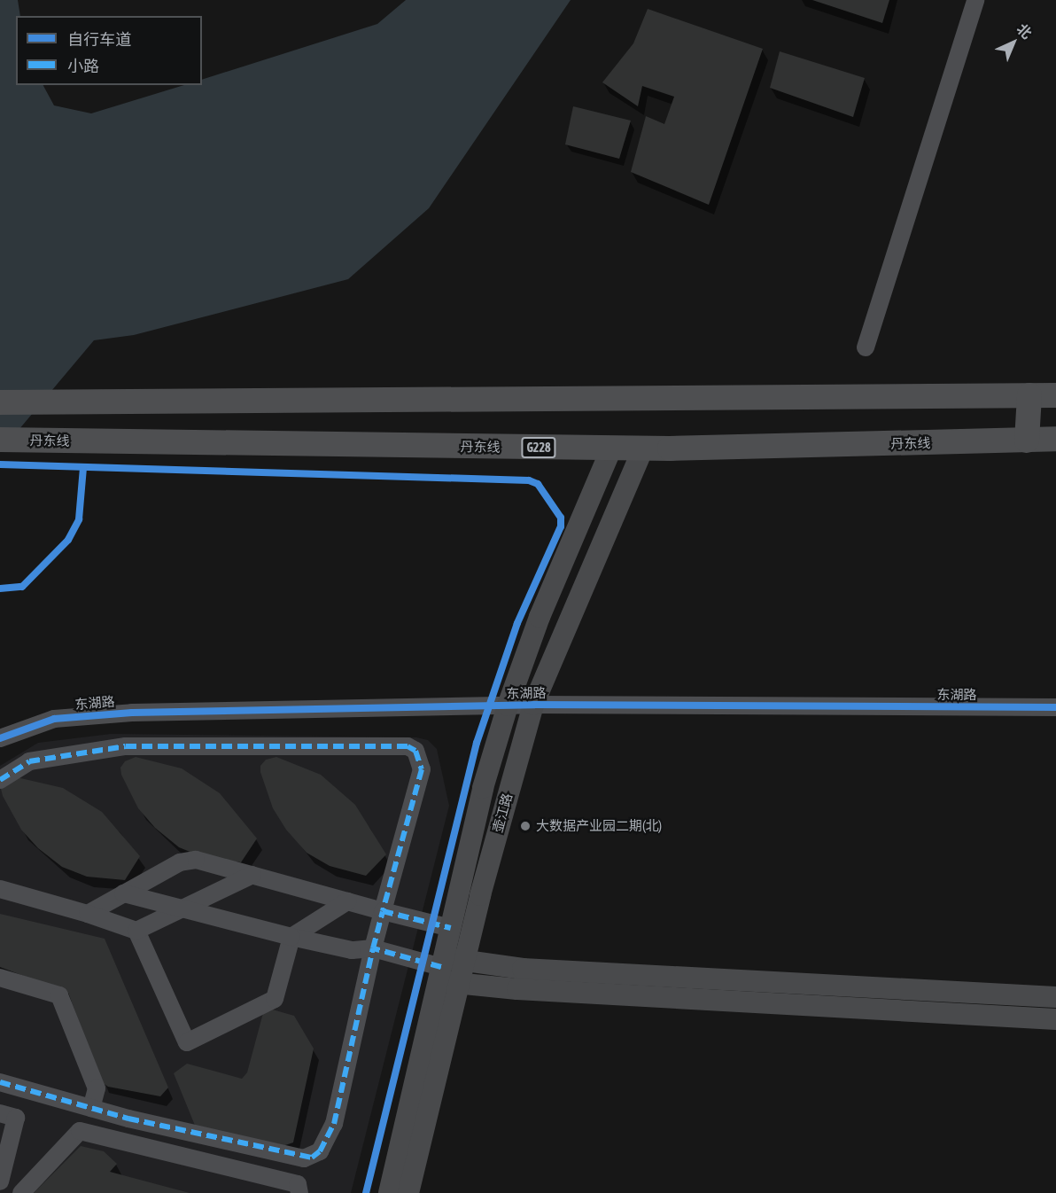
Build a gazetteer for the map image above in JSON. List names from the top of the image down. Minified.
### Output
{"streets":{"highway":["丹东线","G228"],"main road":["壶江路"],"street":["东湖路"]},"crossings":[["丹东线","壶江路"],["东湖路","壶江路"]],"places":["大数据产业园二期(北)"],"legend":["自行车道","小路"],"north":"top right"}
